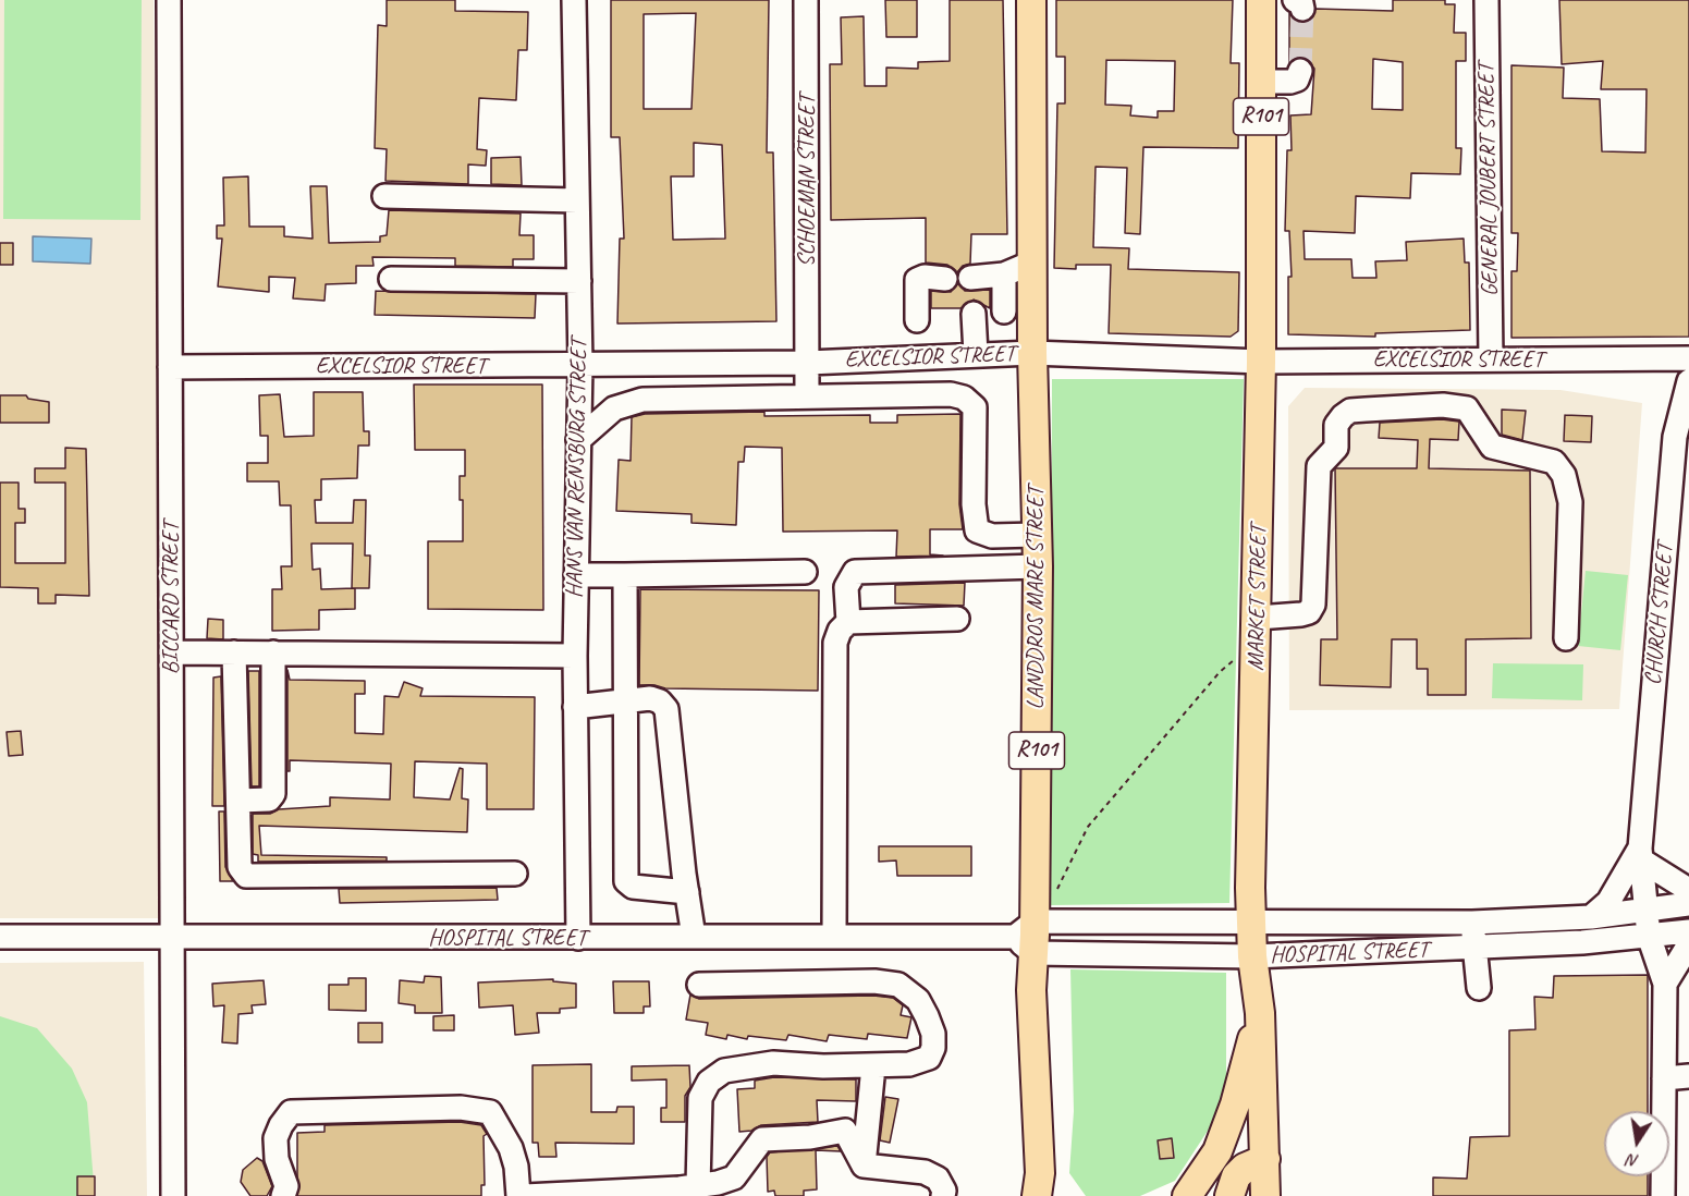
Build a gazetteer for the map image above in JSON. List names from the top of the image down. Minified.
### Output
{"streets":{"main road":["R101","LANDDROS MARE STREET","MARKET STREET"],"street":["GENERAL JOUBERT STREET","SCHOEMAN STREET","EXCELSIOR STREET","HANS VAN RENSBURG STREET","BICCARD STREET","CHURCH STREET","HOSPITAL STREET"]},"crossings":[["R101","MARKET STREET"],["GENERAL JOUBERT STREET","EXCELSIOR STREET"],["SCHOEMAN STREET","EXCELSIOR STREET"],["EXCELSIOR STREET","HANS VAN RENSBURG STREET"],["EXCELSIOR STREET","BICCARD STREET"],["EXCELSIOR STREET","LANDDROS MARE STREET"],["EXCELSIOR STREET","MARKET STREET"],["HANS VAN RENSBURG STREET","HOSPITAL STREET"],["BICCARD STREET","HOSPITAL STREET"],["LANDDROS MARE STREET","HOSPITAL STREET"],["MARKET STREET","HOSPITAL STREET"],["CHURCH STREET","HOSPITAL STREET"]],"north":"bottom"}
